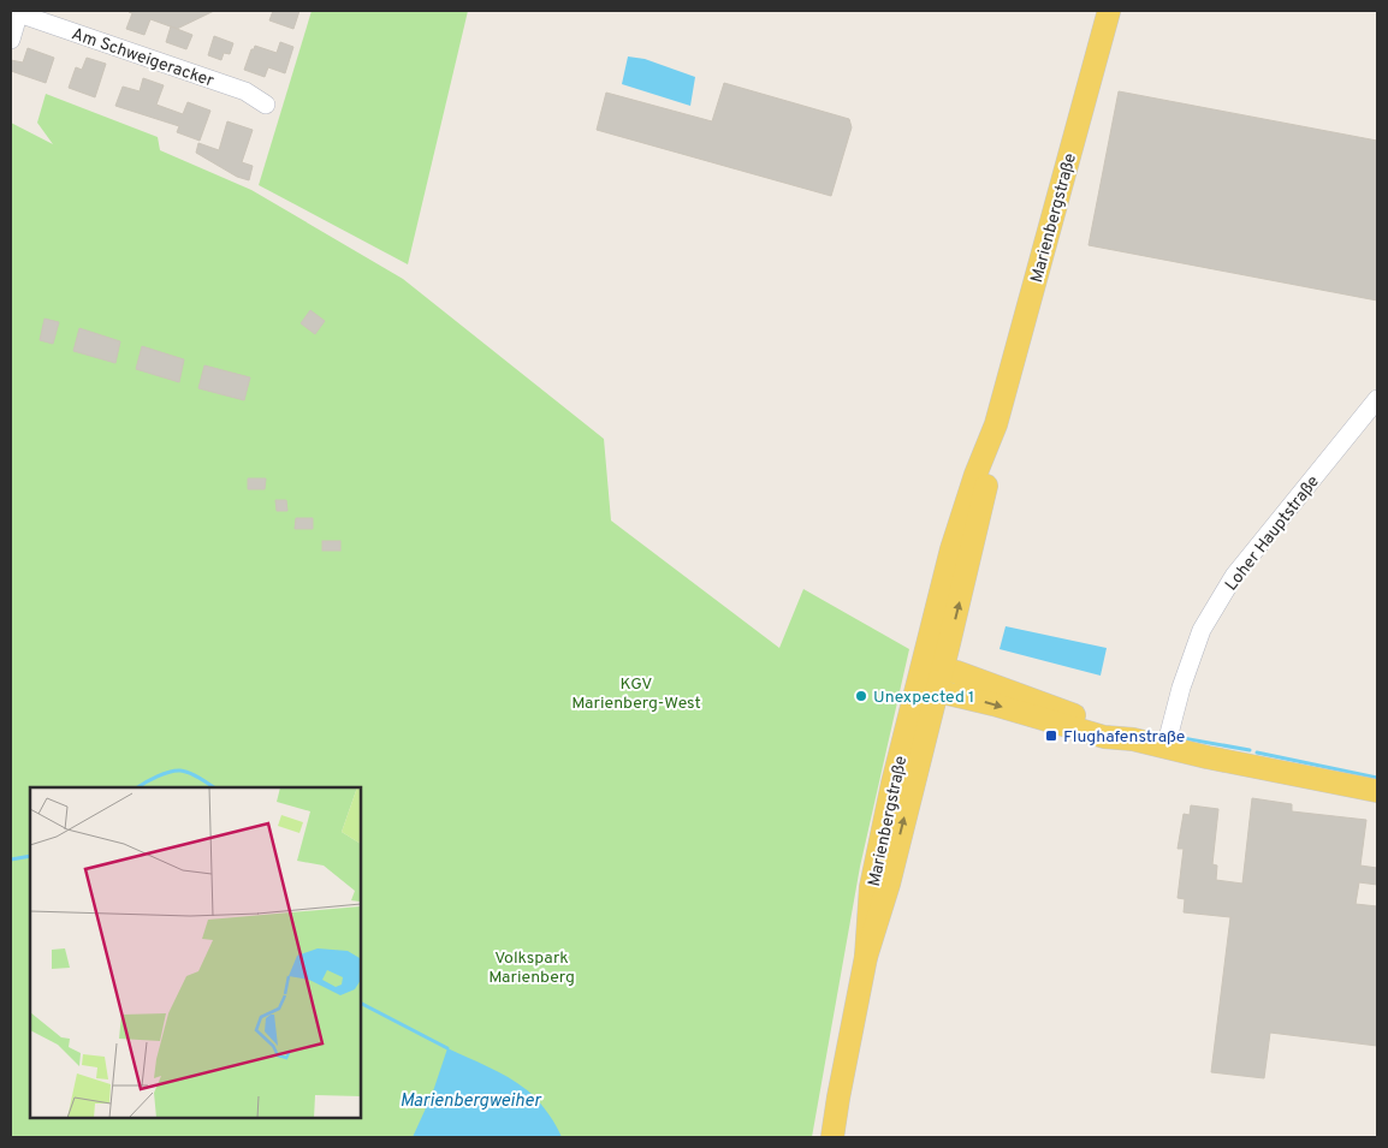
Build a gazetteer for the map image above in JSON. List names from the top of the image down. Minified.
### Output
{"streets":{"main road":["Marienbergstraße"],"street":["Am Schweigeracker","Loher Hauptstraße"]},"water":["Marienbergweiher"],"parks":["KGV Marienberg-West","Volkspark Marienberg"],"places":{"other":["Unexpected 1"],"transit":["Flughafenstraße"]}}
